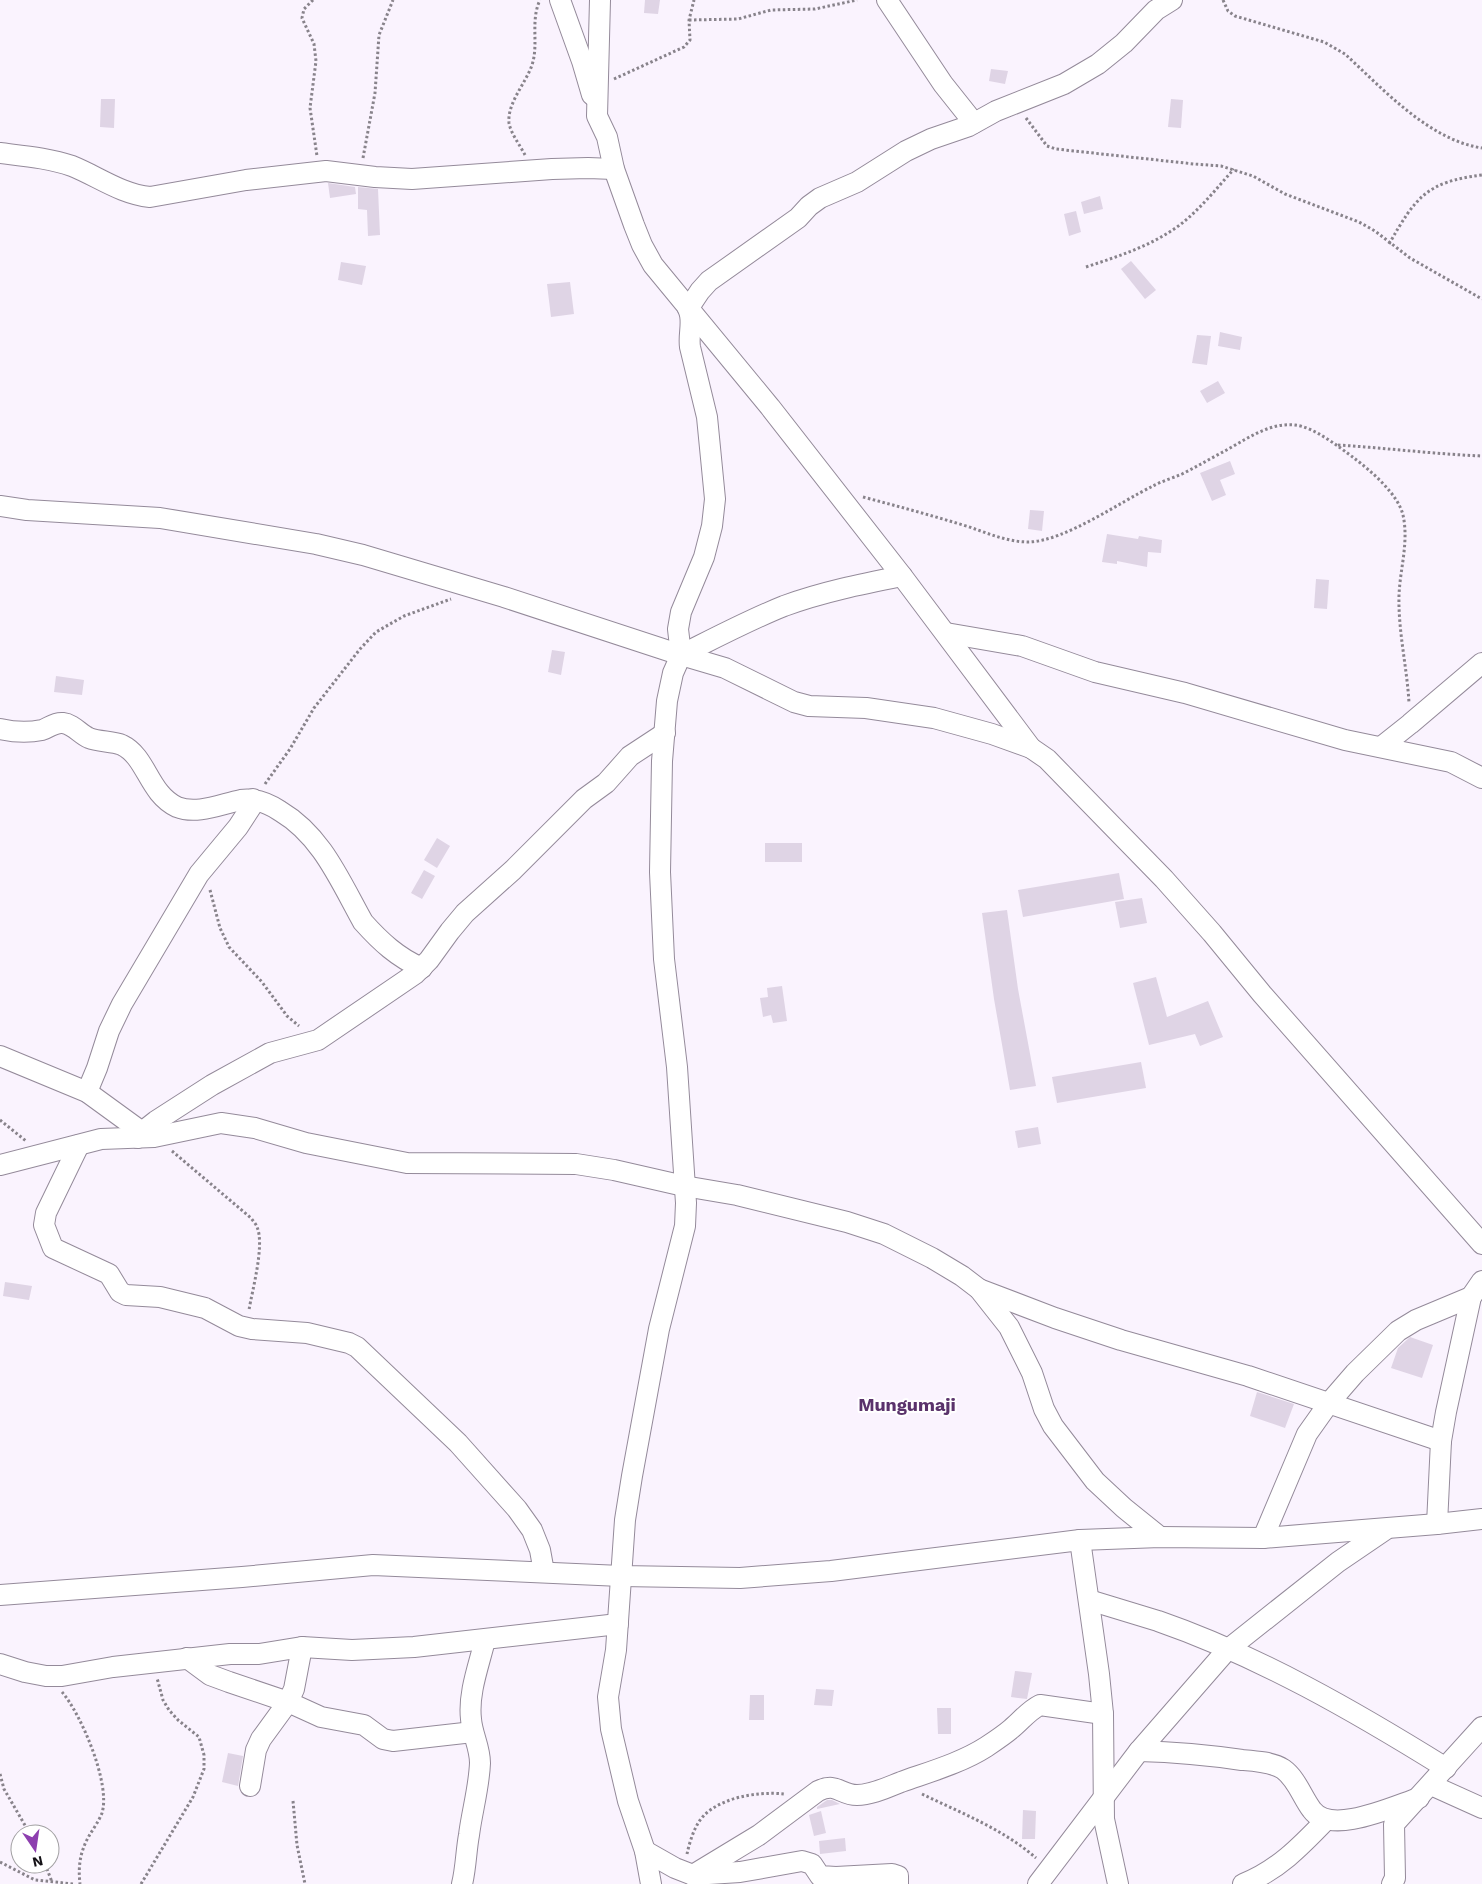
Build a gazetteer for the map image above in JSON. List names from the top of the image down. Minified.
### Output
{"districts":["Mungumaji"],"north":"bottom"}
